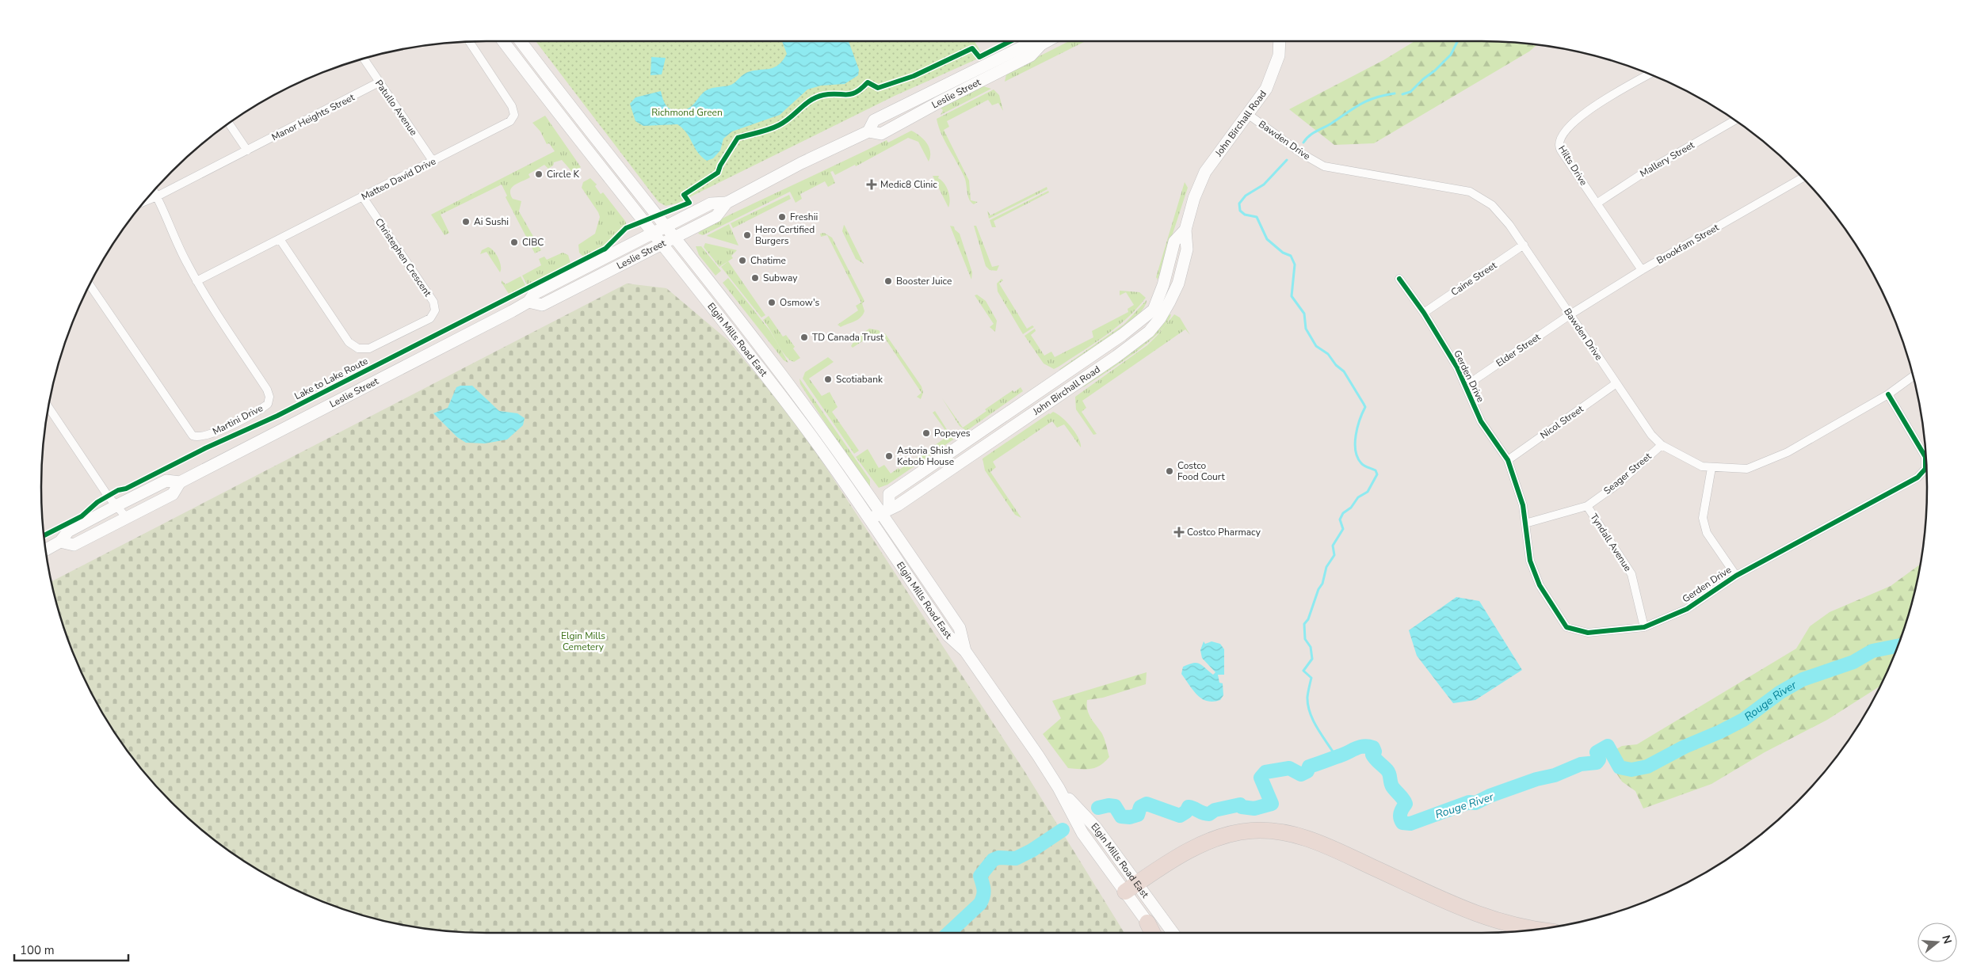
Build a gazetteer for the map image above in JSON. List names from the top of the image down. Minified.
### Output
{"streets":{"main road":["Leslie Street","John Birchall Road","Elgin Mills Road East"],"street":["Patullo Avenue","Manor Heights Street","Bawden Drive","Mallery Street","Hilts Drive","Matteo David Drive","Brookfam Street","Christephen Crescent","Caine Street","Elder Street","Gerden Drive","Martini Drive","Nicol Street","Seager Street","Tyndall Avenue"],"cycle path":["Lake to Lake Route"]},"crossings":[["Leslie Street","Elgin Mills Road East"],["Patullo Avenue","Manor Heights Street"],["Patullo Avenue","Matteo David Drive"],["Manor Heights Street","Martini Drive"],["John Birchall Road","Bawden Drive"],["John Birchall Road","Elgin Mills Road East"],["Bawden Drive","Brookfam Street"],["Bawden Drive","Caine Street"],["Bawden Drive","Elder Street"],["Bawden Drive","Gerden Drive"],["Bawden Drive","Nicol Street"],["Bawden Drive","Seager Street"],["Mallery Street","Hilts Drive"],["Hilts Drive","Brookfam Street"],["Matteo David Drive","Christephen Crescent"],["Matteo David Drive","Martini Drive"],["Brookfam Street","Elder Street"],["Caine Street","Gerden Drive"],["Elder Street","Gerden Drive"],["Gerden Drive","Nicol Street"],["Gerden Drive","Seager Street"],["Gerden Drive","Tyndall Avenue"],["Seager Street","Tyndall Avenue"]],"water":["Rouge River"],"parks":["Richmond Green","Elgin Mills Cemetery"],"places":{"other":["Circle K","Freshii","Ai Sushi","Hero Certified Burgers","CIBC","Chatime","Subway","Booster Juice","Osmow's","TD Canada Trust","Scotiabank","Popeyes","Astoria Shish Kebob House","Costco Food Court"],"health":["Medic8 Clinic","Costco Pharmacy"]},"scale_bar":"100 m","north":"right"}
